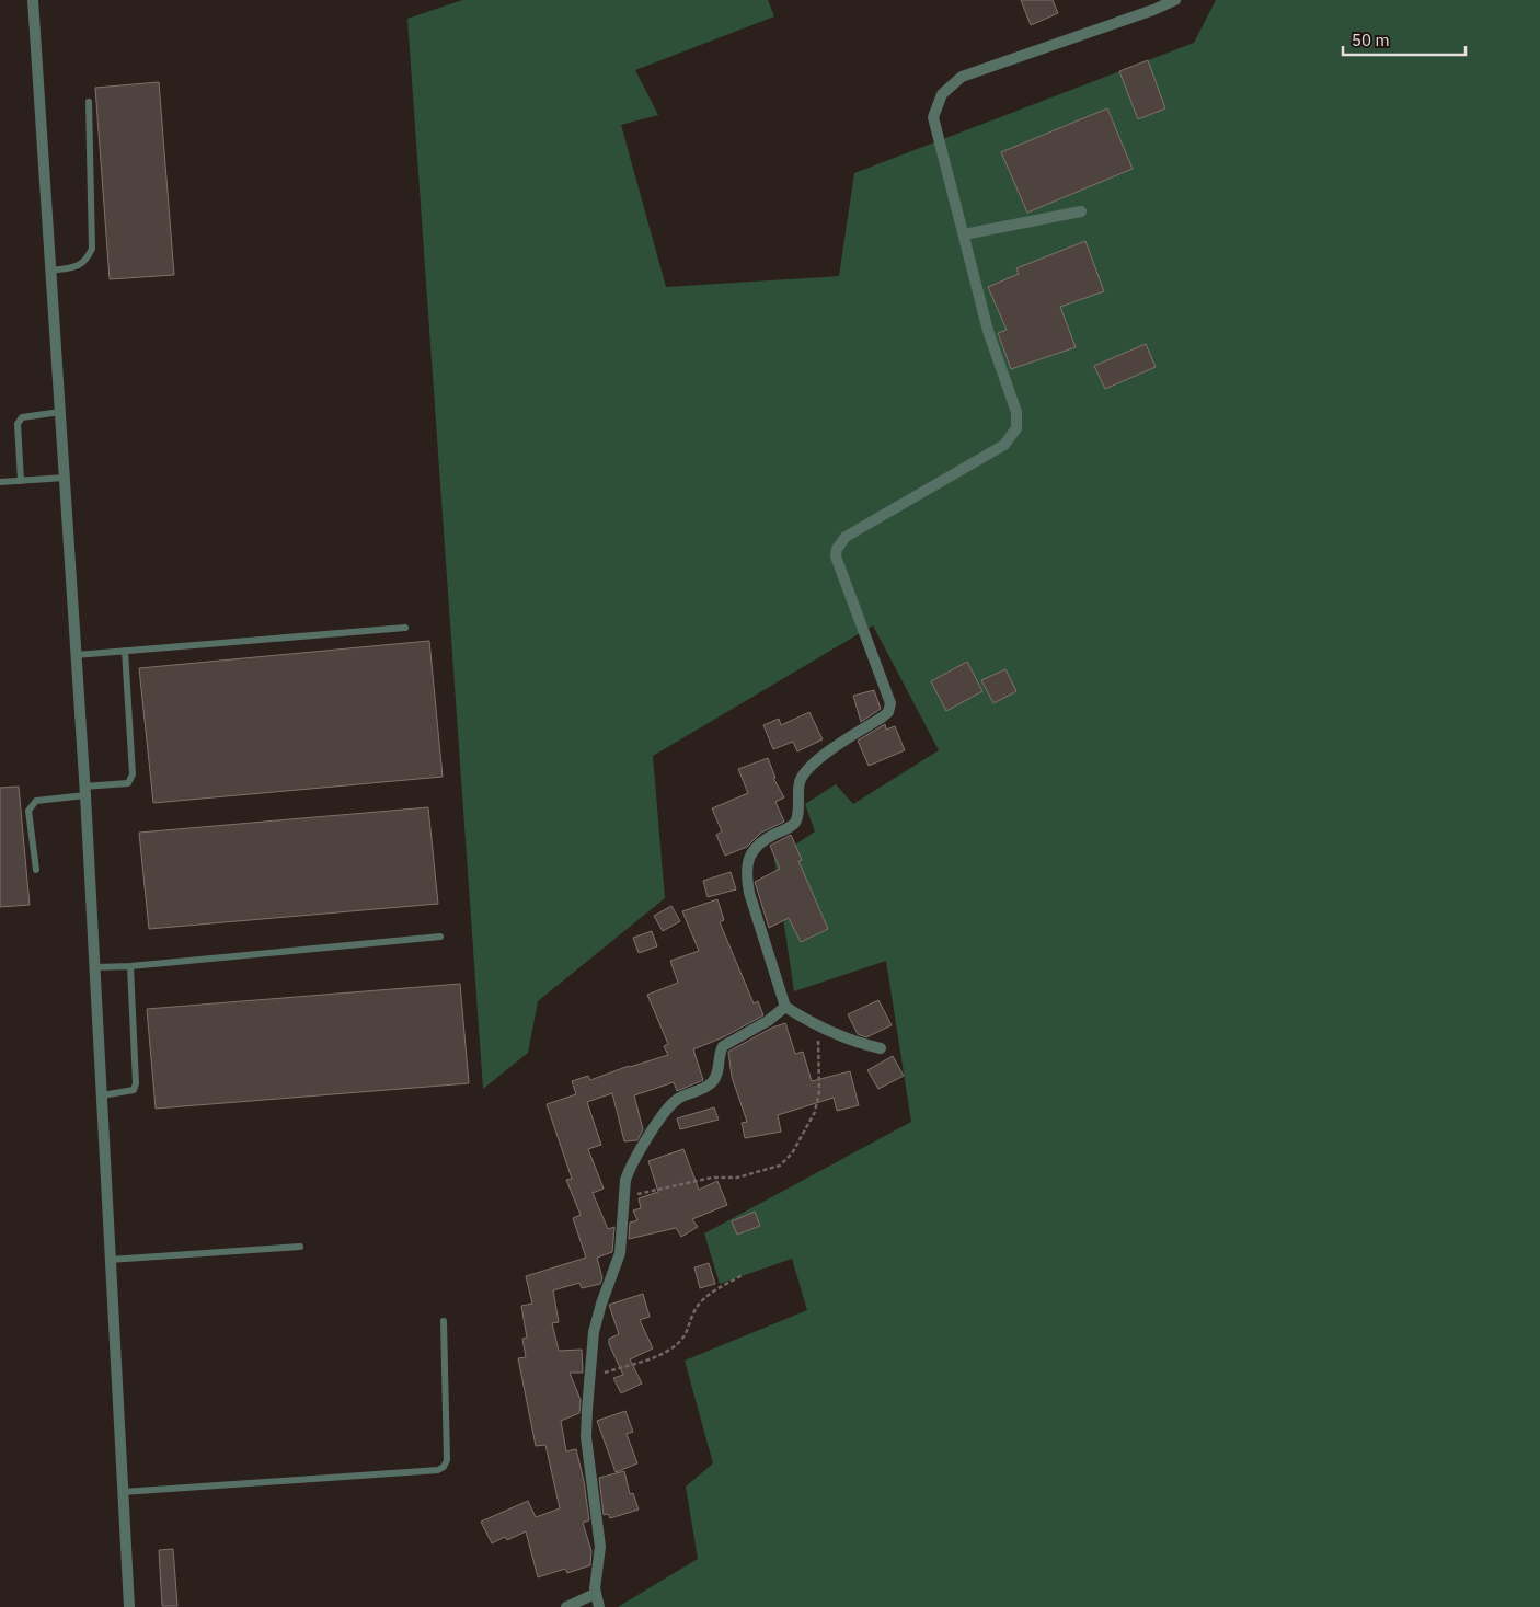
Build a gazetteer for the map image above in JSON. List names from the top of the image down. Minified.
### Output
{"scale_bar":"50 m"}
